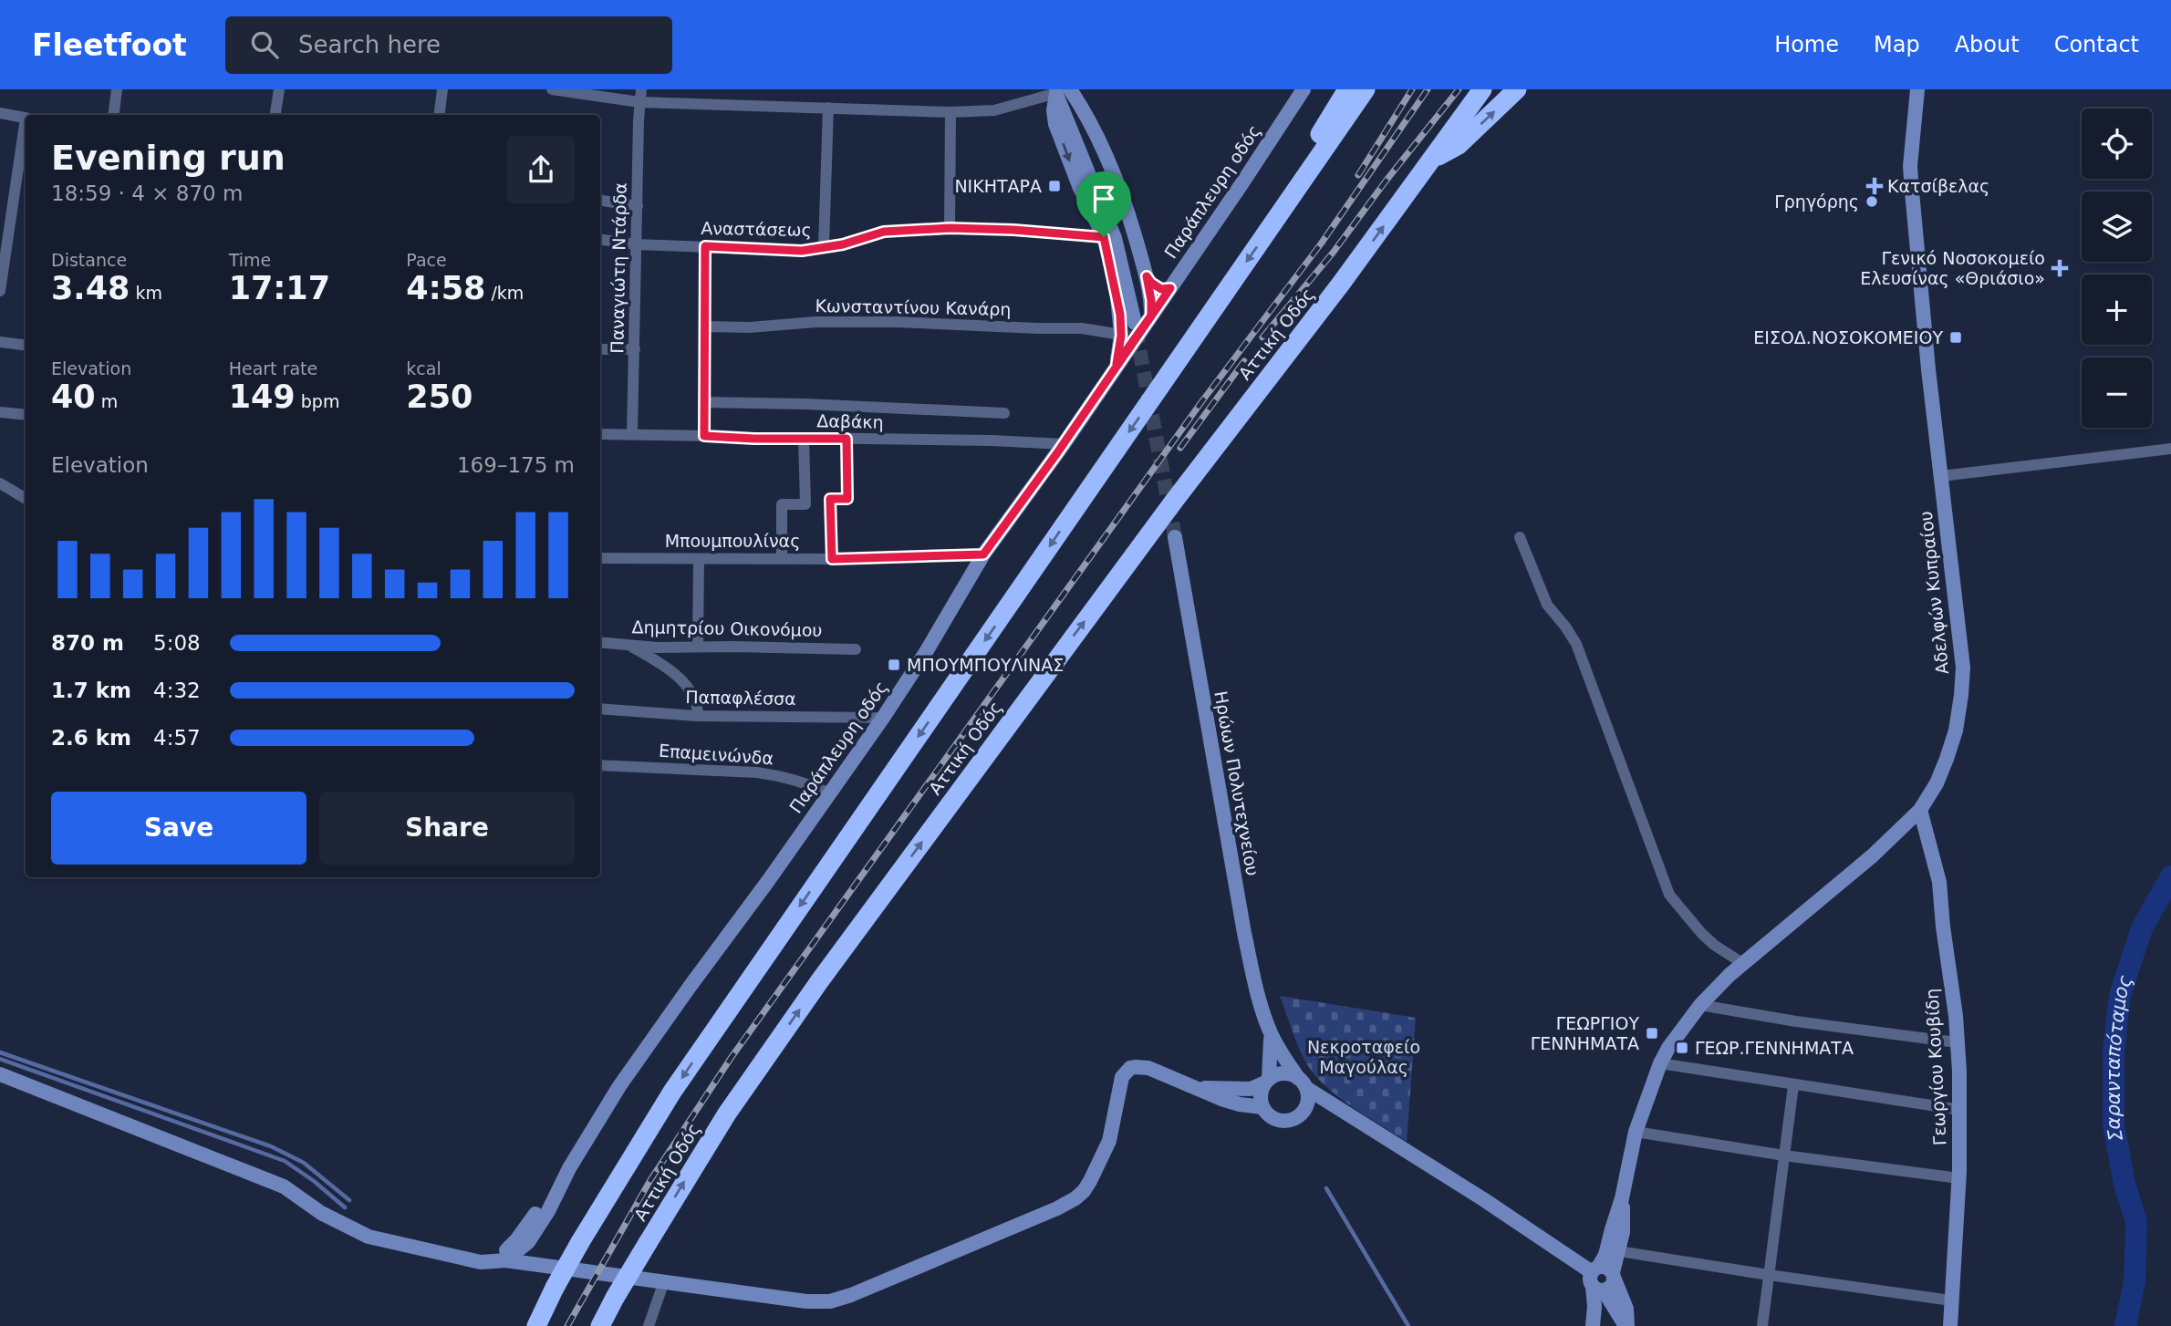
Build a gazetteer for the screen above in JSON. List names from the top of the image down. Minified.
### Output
{"streets":{"highway":["Αττική Οδός"],"street":["Παράπλευρη οδός","Αναστάσεως","Παναγιώτη Ντάρδα","Κωνσταντίνου Κανάρη","Δαβάκη","Μπουμπουλίνας","Αδελφών Κυπραίου","Δημητρίου Οικονόμου","Παπαφλέσσα","Επαμεινώνδα","Ηρώων Πολυτεχνείου","Γεωργίου Κουβίδη"]},"crossings":[["Παράπλευρη οδός","Δαβάκη"],["Παράπλευρη οδός","Μπουμπουλίνας"],["Παράπλευρη οδός","Παπαφλέσσα"],["Παράπλευρη οδός","Επαμεινώνδα"],["Αναστάσεως","Παναγιώτη Ντάρδα"],["Παναγιώτη Ντάρδα","Δαβάκη"],["Αδελφών Κυπραίου","Ηρώων Πολυτεχνείου"],["Αδελφών Κυπραίου","Γεωργίου Κουβίδη"]],"water":["Σαρανταπόταμος"],"parks":["Νεκροταφείο Μαγούλας"],"places":{"transit":["ΝΙΚΗΤΑΡΑ","ΕΙΣΟΔ.ΝΟΣΟΚΟΜΕΙΟΥ","ΜΠΟΥΜΠΟΥΛΙΝΑΣ","ΓΕΩΡΓΙΟΥ ΓΕΝΝΗΜΑΤΑ","ΓΕΩΡ.ΓΕΝΝΗΜΑΤΑ"],"health":["Κατσίβελας","Γενικό Νοσοκομείο Ελευσίνας «Θριάσιο»"],"other":["Γρηγόρης"]},"page":{"header":"Fleetfoot","search":"Search here","nav":["Home","Map","About","Contact"],"map_buttons":["+","−"],"heading":["Evening run","18:59 · 4 × 870 m"],"stats":[["Distance","3.48 km"],["Time","17:17"],["Pace","4:58 /km"],["Elevation","40 m"],["Heart rate","149 bpm"],["kcal","250"]],"chart":["Elevation","169–175 m"],"list":[{"name":"870 m","note":"5:08"},{"name":"1.7 km","note":"4:32"},{"name":"2.6 km","note":"4:57"}],"buttons":["Save","Share"]}}
